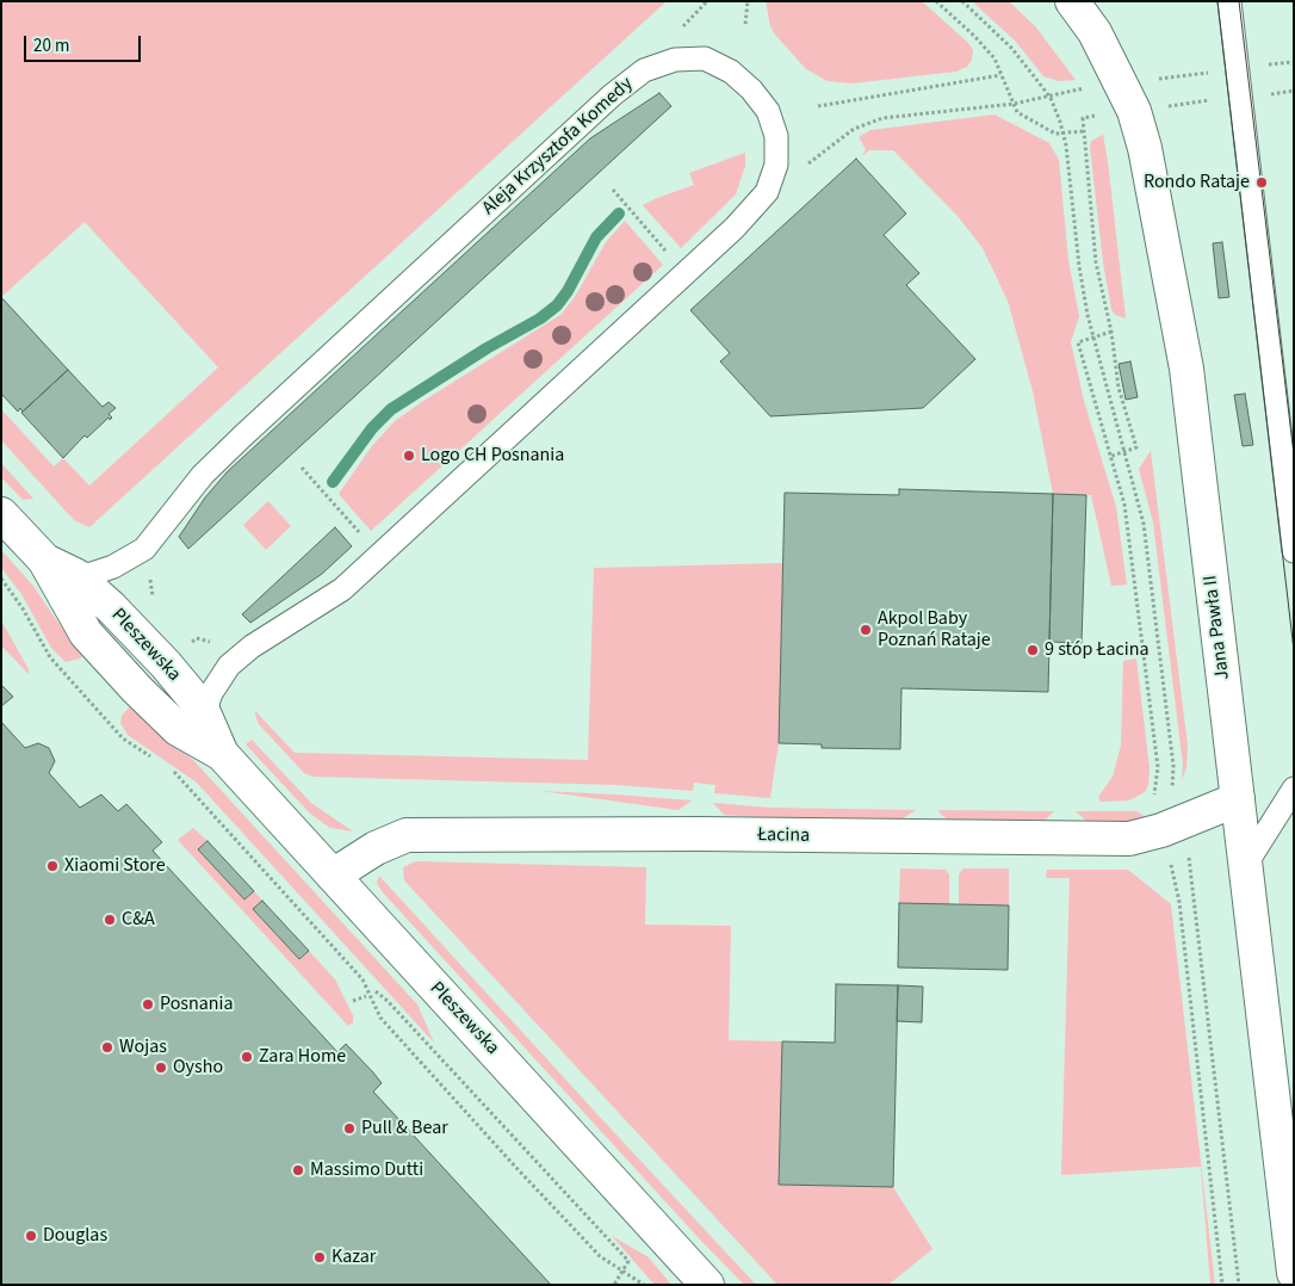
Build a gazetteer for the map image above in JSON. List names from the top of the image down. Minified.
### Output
{"streets":{"street":["Jana Pawła II","Pleszewska","Łacina"],"lane":["Aleja Krzysztofa Komedy"]},"crossings":[["Aleja Krzysztofa Komedy","Pleszewska"],["Jana Pawła II","Łacina"],["Pleszewska","Łacina"]],"places":["Rondo Rataje","Logo CH Posnania","Akpol Baby Poznań Rataje","9 stóp Łacina","Xiaomi Store","C&A","Posnania","Wojas","Zara Home","Oysho","Pull & Bear","Massimo Dutti","Douglas","Kazar"],"scale_bar":"20 m"}
